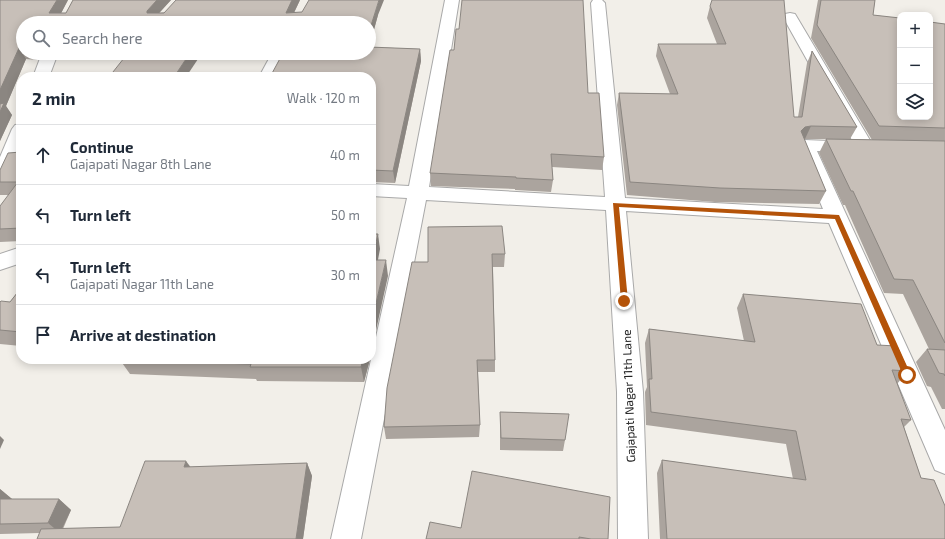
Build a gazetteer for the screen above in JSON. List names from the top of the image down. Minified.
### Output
{"streets":{"street":["Gajapati Nagar 11th Lane"]},"page":{"map_buttons":["+","−"],"search":"Search here","heading":["2 min","Walk · 120 m"],"list":[["Continue","Gajapati Nagar 8th Lane","40 m"],["Turn left","50 m"],["Turn left","Gajapati Nagar 11th Lane","30 m"],"Arrive at destination"]}}
